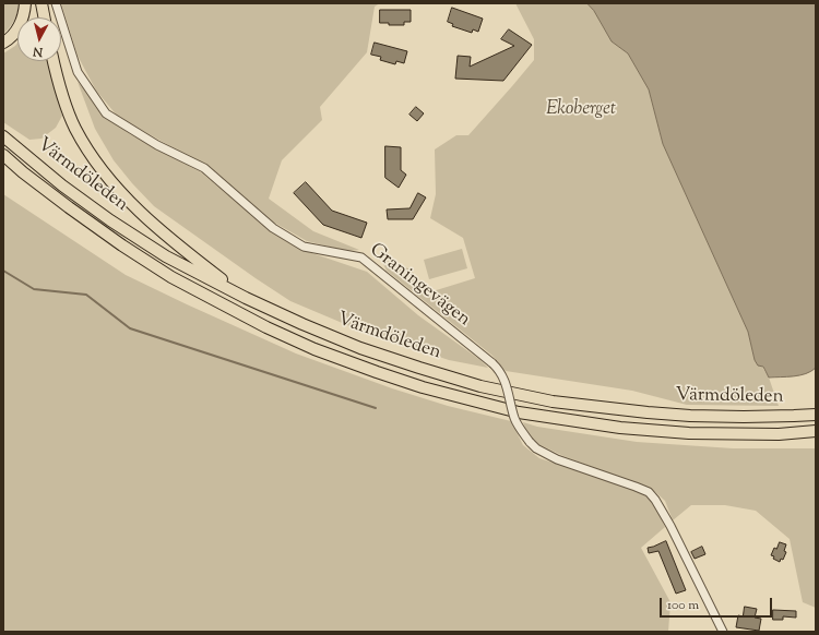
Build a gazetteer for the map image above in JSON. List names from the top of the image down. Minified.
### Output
{"streets":{"highway":["Värmdöleden"],"street":["Graningevägen"]},"parks":["Ekoberget"],"scale_bar":"100 m","north":"bottom"}
